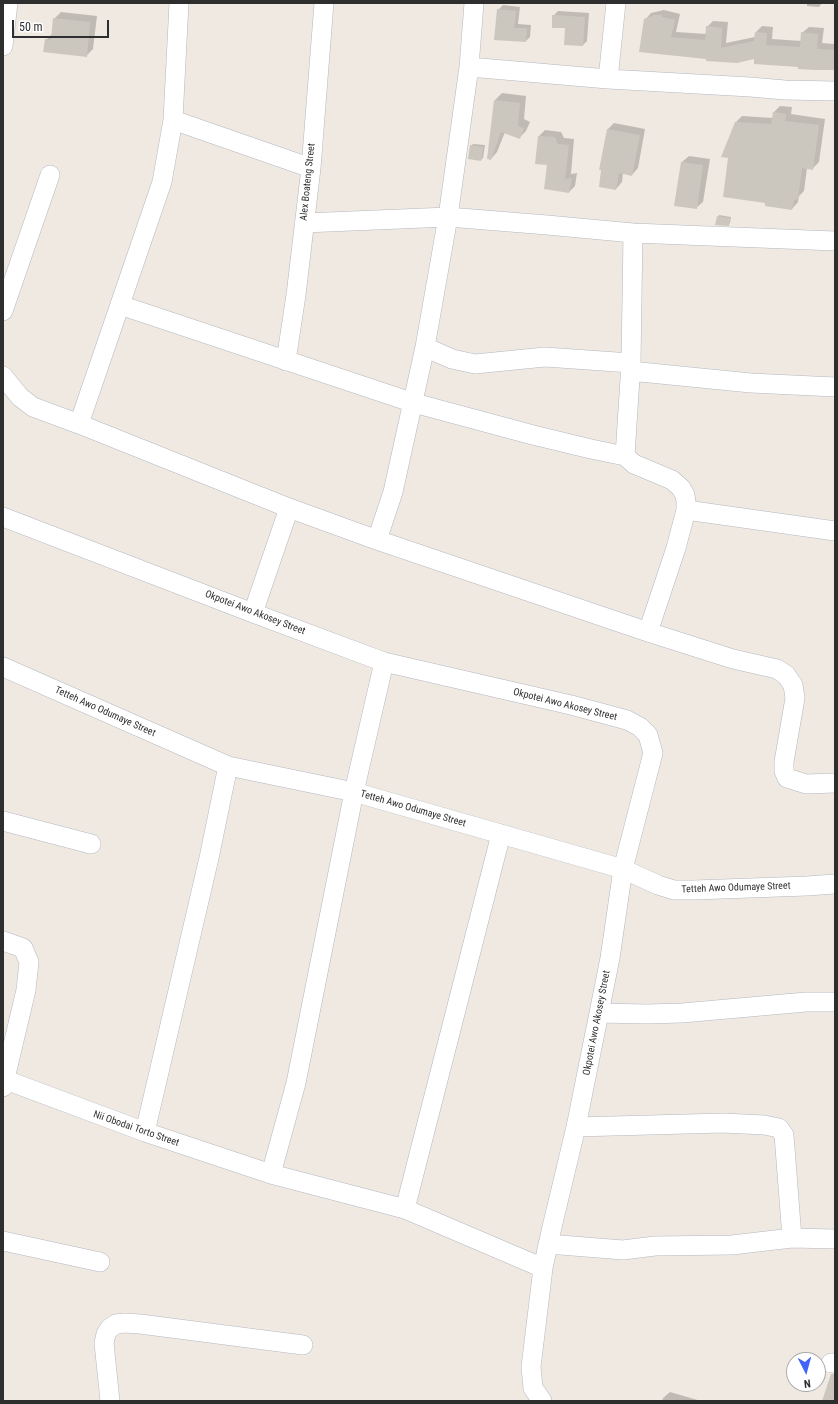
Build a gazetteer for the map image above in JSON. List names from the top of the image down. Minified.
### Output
{"streets":{"street":["Alex Boateng Street","Okpotei Awo Akosey Street","Tetteh Awo Odumaye Street","Nii Obodai Torto Street"]},"crossings":[["Okpotei Awo Akosey Street","Tetteh Awo Odumaye Street"],["Okpotei Awo Akosey Street","Nii Obodai Torto Street"]],"scale_bar":"50 m","north":"bottom"}
